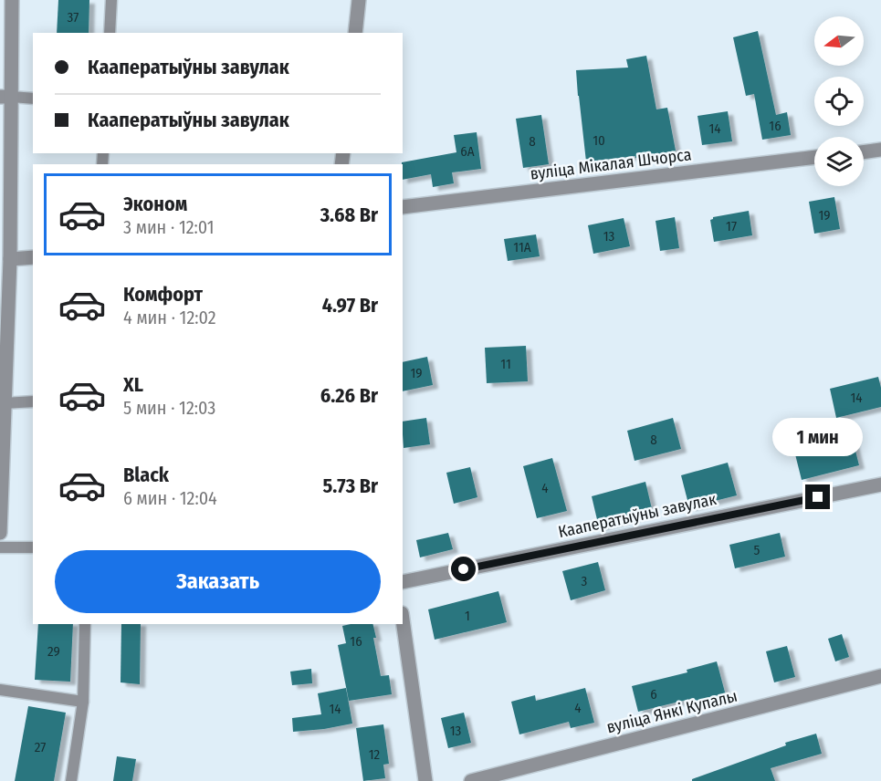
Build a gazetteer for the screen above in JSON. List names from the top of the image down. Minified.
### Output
{"streets":{"street":["вуліца Мікалая Шчорса","Кааператыўны завулак","вуліца Янкі Купалы"]},"house_numbers":["37","16","14","10","8","6А","19","17","13","11А","11","19","14","8","4","5","3","1","16","29","6","4","14","13","27","12"],"north":"left","page":{"banner":["Кааператыўны завулак","Кааператыўны завулак"],"list":[{"name":"Эконом","note":"3 мин · 12:01","value":"3.68 Br"},{"name":"Комфорт","note":"4 мин · 12:02","value":"4.97 Br"},{"name":"XL","note":"5 мин · 12:03","value":"6.26 Br"},{"name":"Black","note":"6 мин · 12:04","value":"5.73 Br"}],"bubble":"1 мин","buttons":"Заказать"}}
